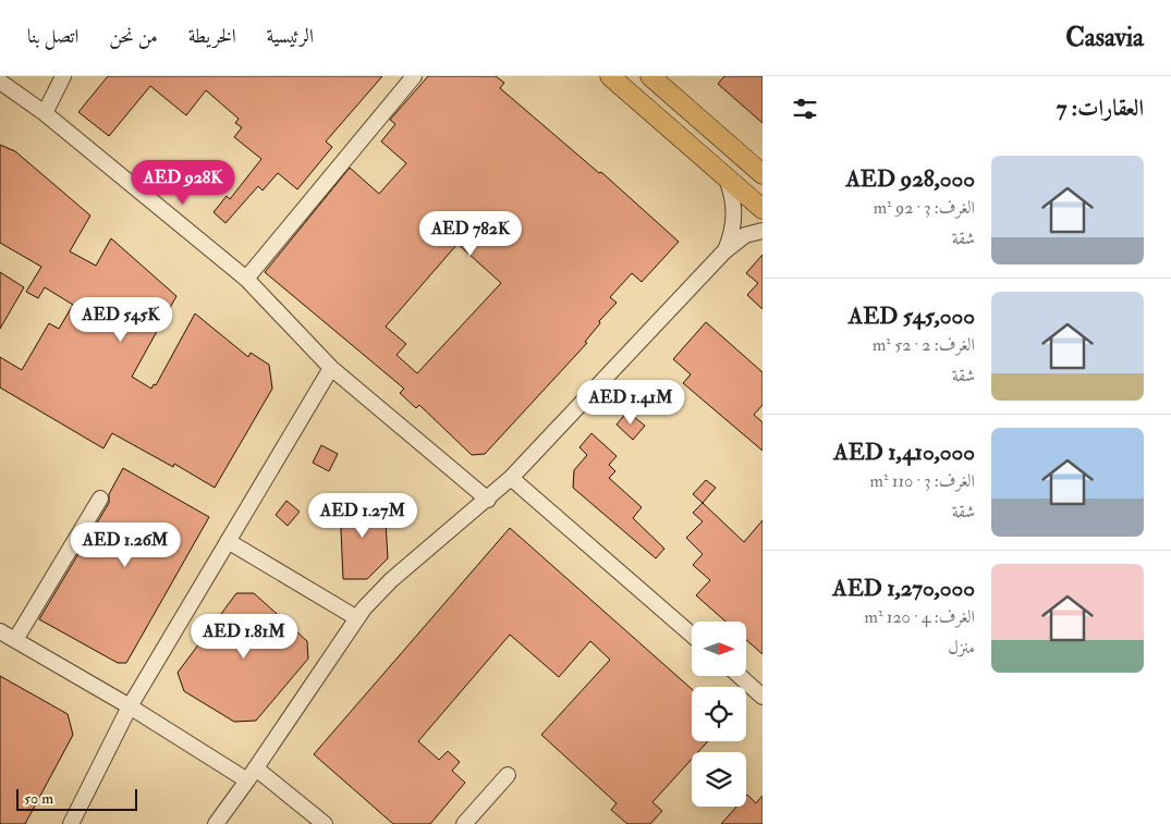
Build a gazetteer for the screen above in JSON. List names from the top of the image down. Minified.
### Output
{"scale_bar":"50 m","north":"right","page":{"header":"Casavia","nav":["الرئيسية","الخريطة","من نحن","اتصل بنا"],"heading":"العقارات: 7","list":[{"name":"AED 928,000","note":"الغرف: 3 · 92 m² · شقة"},{"name":"AED 545,000","note":"الغرف: 2 · 52 m² · شقة"},{"name":"AED 1,410,000","note":"الغرف: 3 · 110 m² · شقة"},{"name":"AED 1,270,000","note":"الغرف: 4 · 120 m² · منزل"}],"price":["AED 928K","AED 782K","AED 545K","AED 1.41M","AED 1.27M","AED 1.26M","AED 1.81M"],"scale":"50 m"}}
